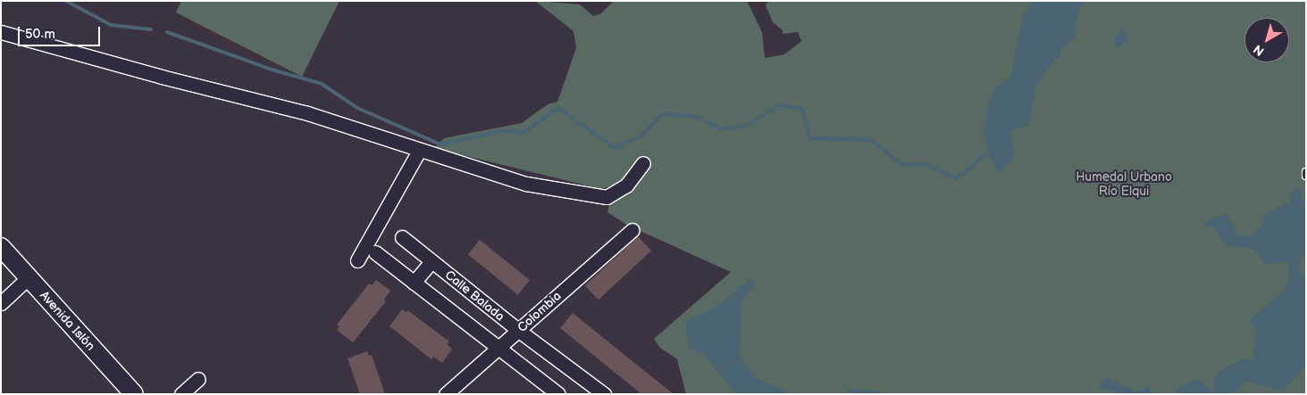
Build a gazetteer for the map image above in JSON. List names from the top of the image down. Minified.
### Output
{"streets":{"main road":["Avenida Islón"],"street":["Calle Balada","Colombia"]},"crossings":[["Calle Balada","Colombia"]],"parks":["Humedal Urbano Río Elqui"],"scale_bar":"50 m","north":"bottom left"}
